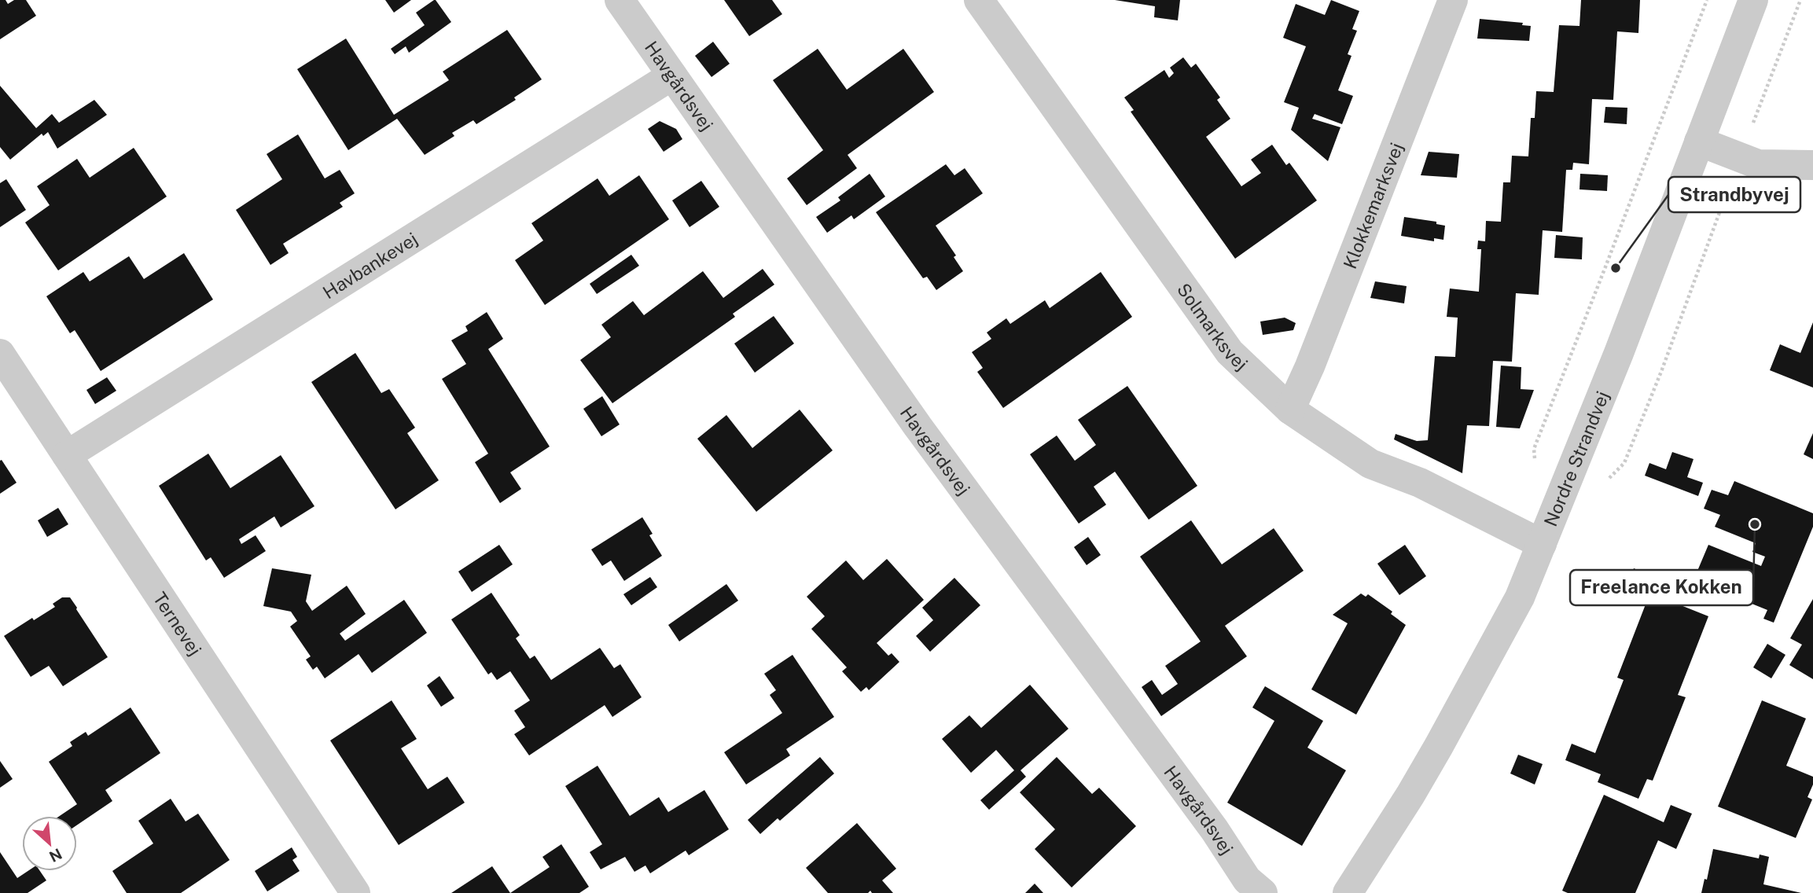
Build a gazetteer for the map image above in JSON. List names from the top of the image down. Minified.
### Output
{"streets":{"street":["Havgårdsvej","Klokkemarksvej","Havbankevej","Solmarksvej","Nordre Strandvej","Ternevej"]},"crossings":[["Havgårdsvej","Havbankevej"],["Klokkemarksvej","Solmarksvej"],["Havbankevej","Ternevej"],["Solmarksvej","Nordre Strandvej"]],"places":["Strandbyvej","Freelance Kokken"],"north":"bottom right"}
